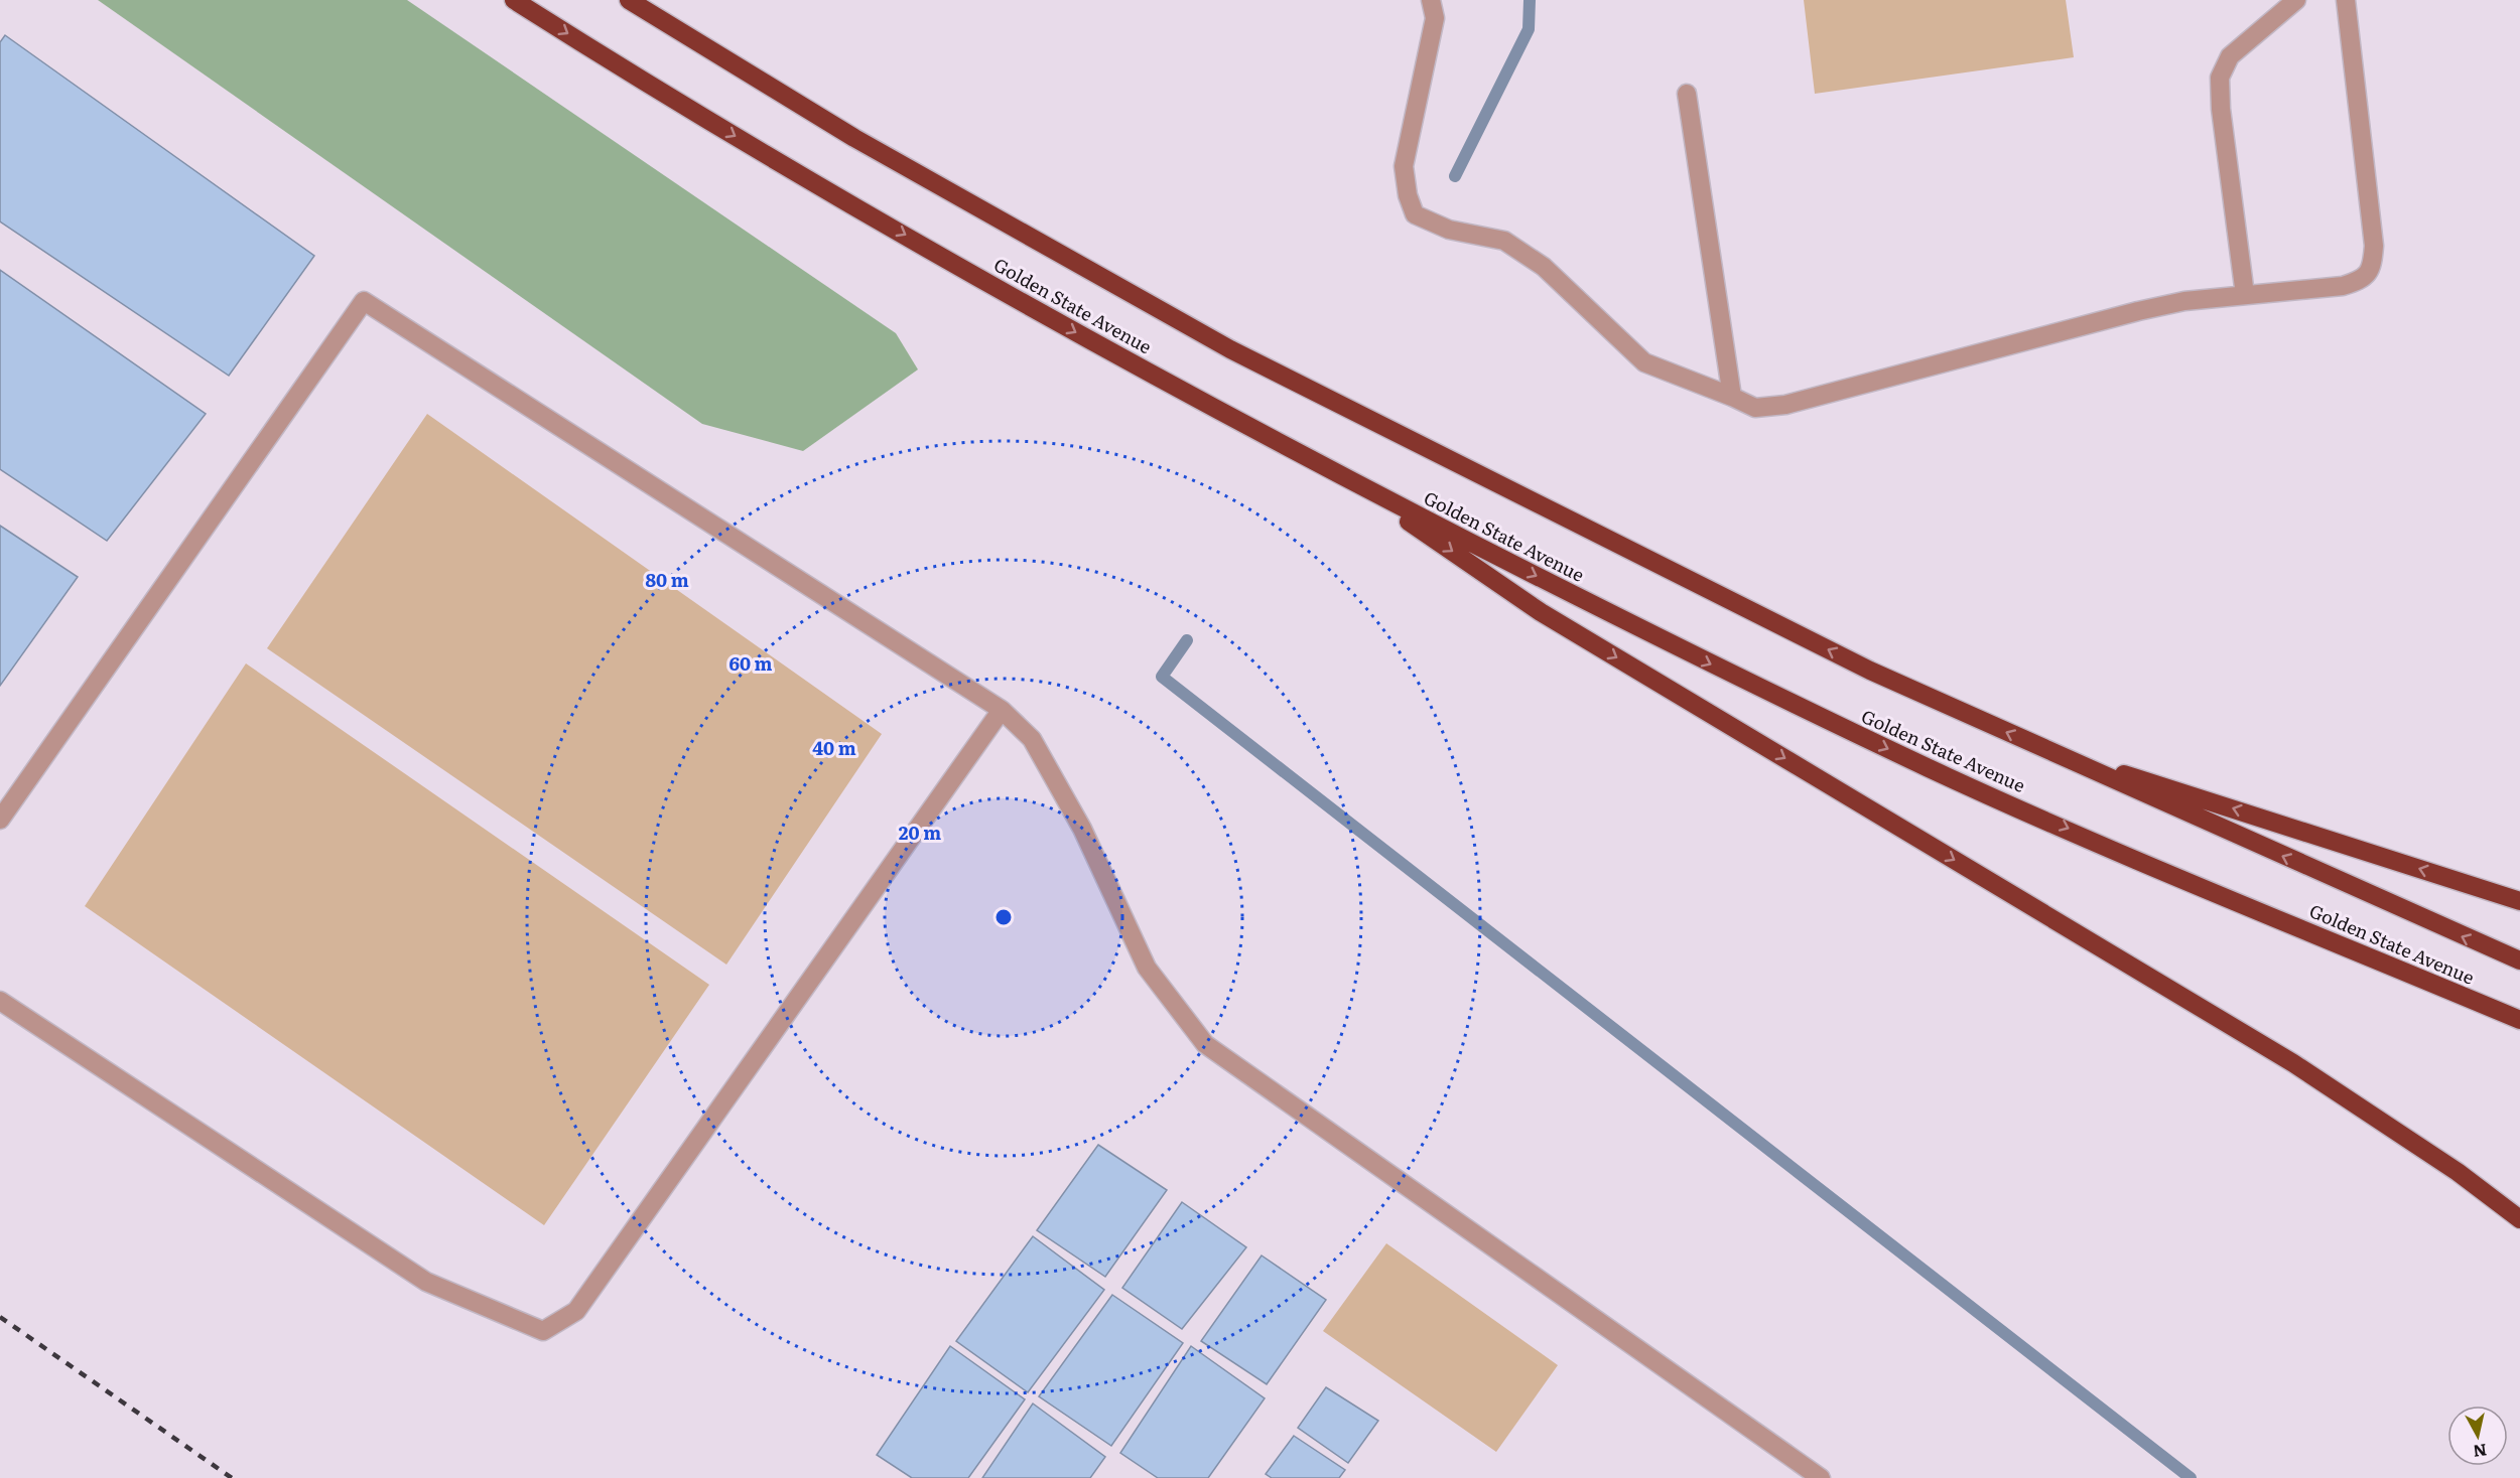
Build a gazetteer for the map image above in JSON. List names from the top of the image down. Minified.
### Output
{"streets":{"highway":["Golden State Avenue"]},"north":"bottom","rings":["80 m","60 m","40 m","20 m"]}
